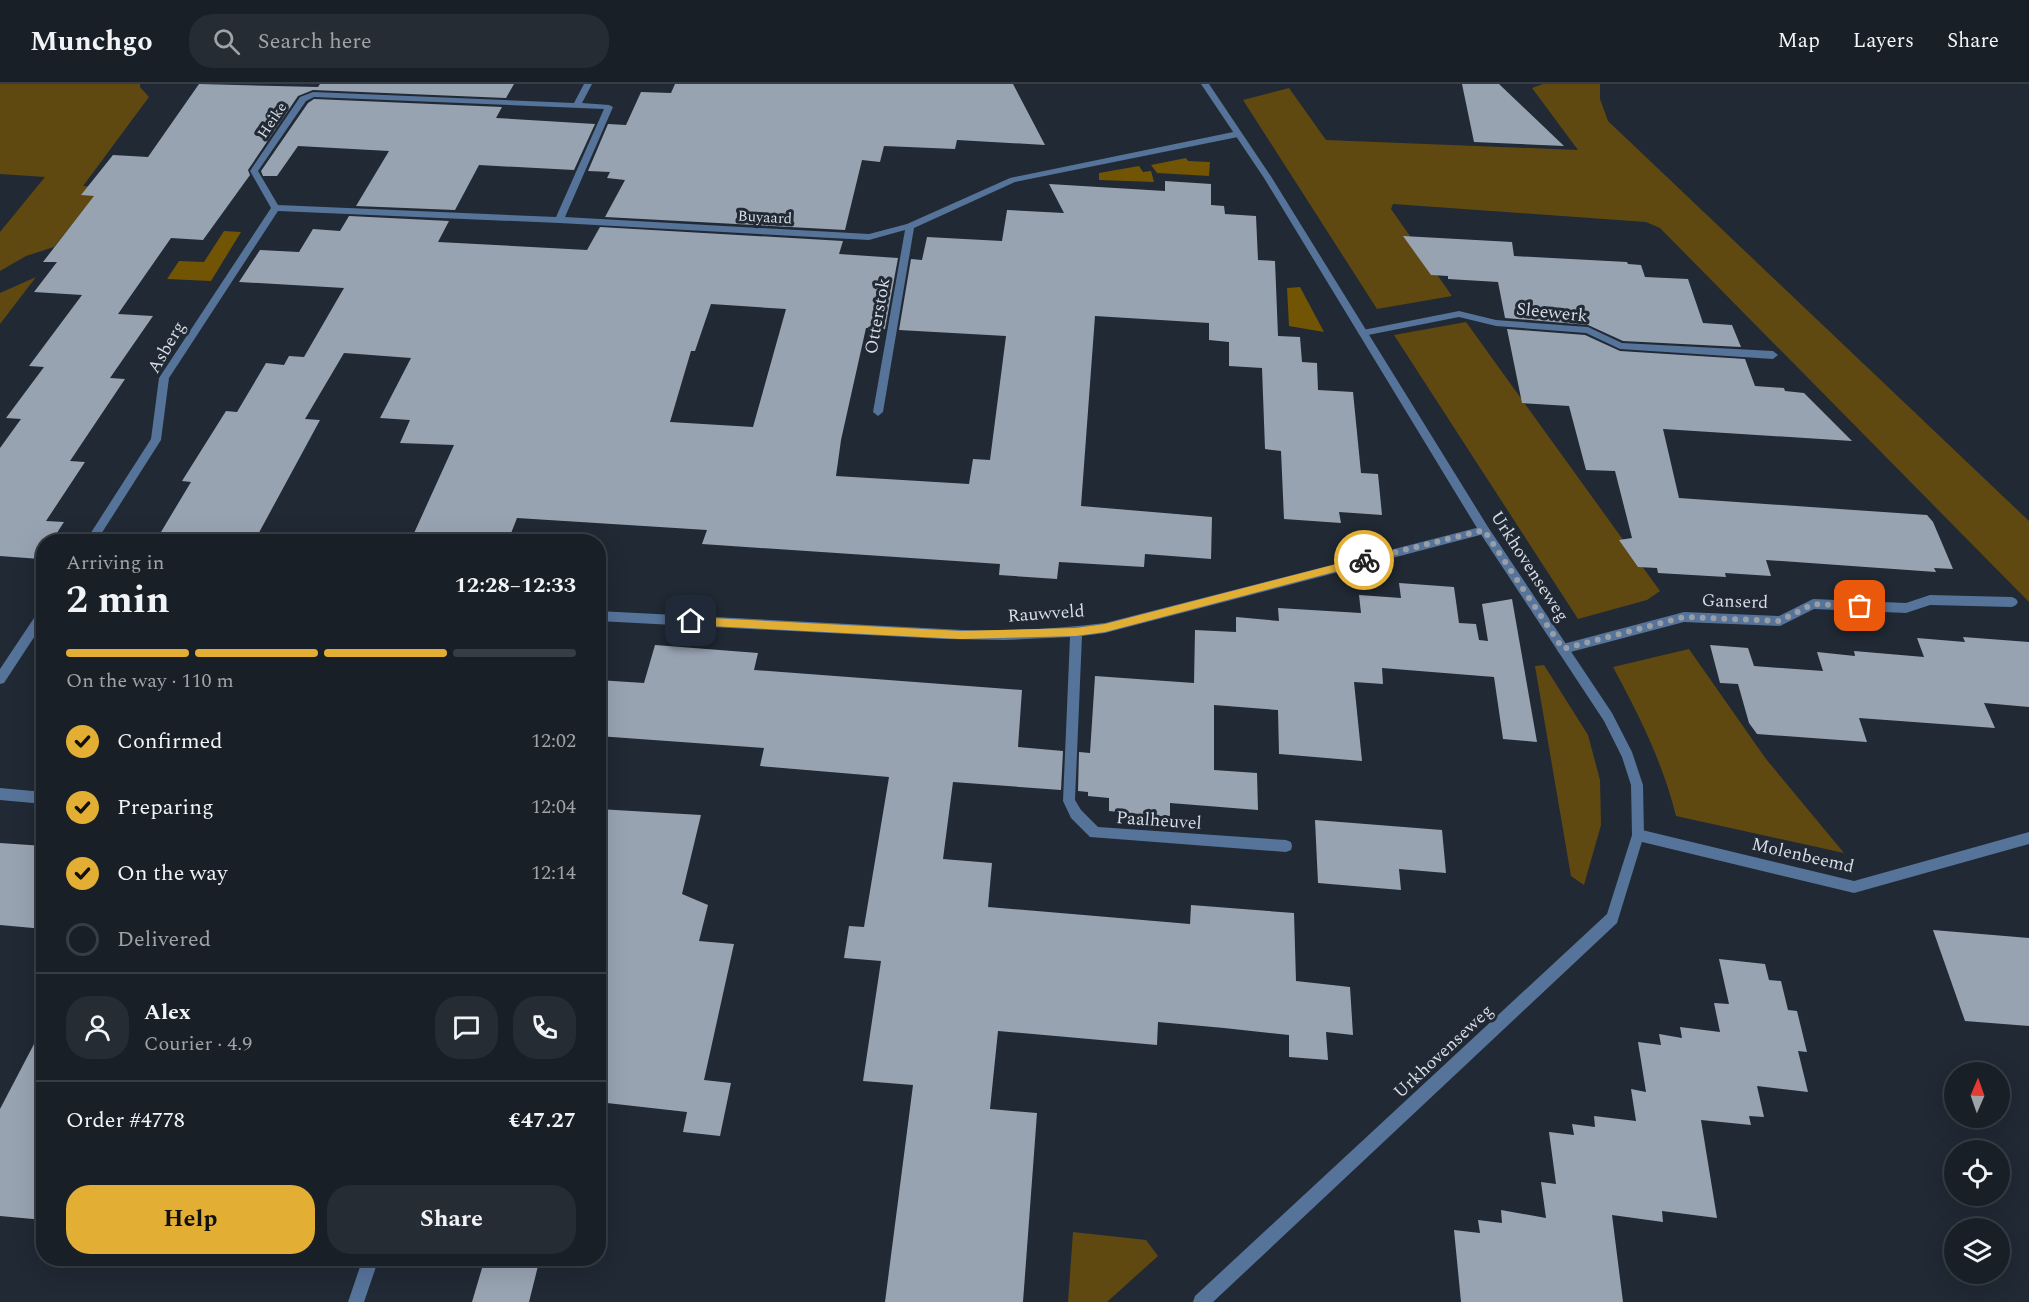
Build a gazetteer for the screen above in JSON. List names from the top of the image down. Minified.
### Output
{"streets":{"street":["Heike","Buyaard","Sleewerk","Otterstok","Asberg","Urkhovenseweg","Ganserd","Rauwveld","Paalheuvel","Molenbeemd"]},"crossings":[["Heike","Buyaard"],["Heike","Asberg"],["Buyaard","Otterstok"],["Buyaard","Asberg"],["Buyaard","Urkhovenseweg"],["Sleewerk","Urkhovenseweg"],["Urkhovenseweg","Ganserd"],["Urkhovenseweg","Rauwveld"],["Urkhovenseweg","Molenbeemd"],["Rauwveld","Paalheuvel"]],"north":"top","page":{"header":"Munchgo","search":"Search here","nav":["Map","Layers","Share"],"heading":["2 min","Arriving in","12:28–12:33"],"panel":["Alex","Courier · 4.9","Order #4778","€47.27"],"bar":"On the way · 110 m","list":[["Confirmed","12:02"],["Preparing","12:04"],["On the way","12:14"],"Delivered"],"buttons":["Help","Share"]}}
